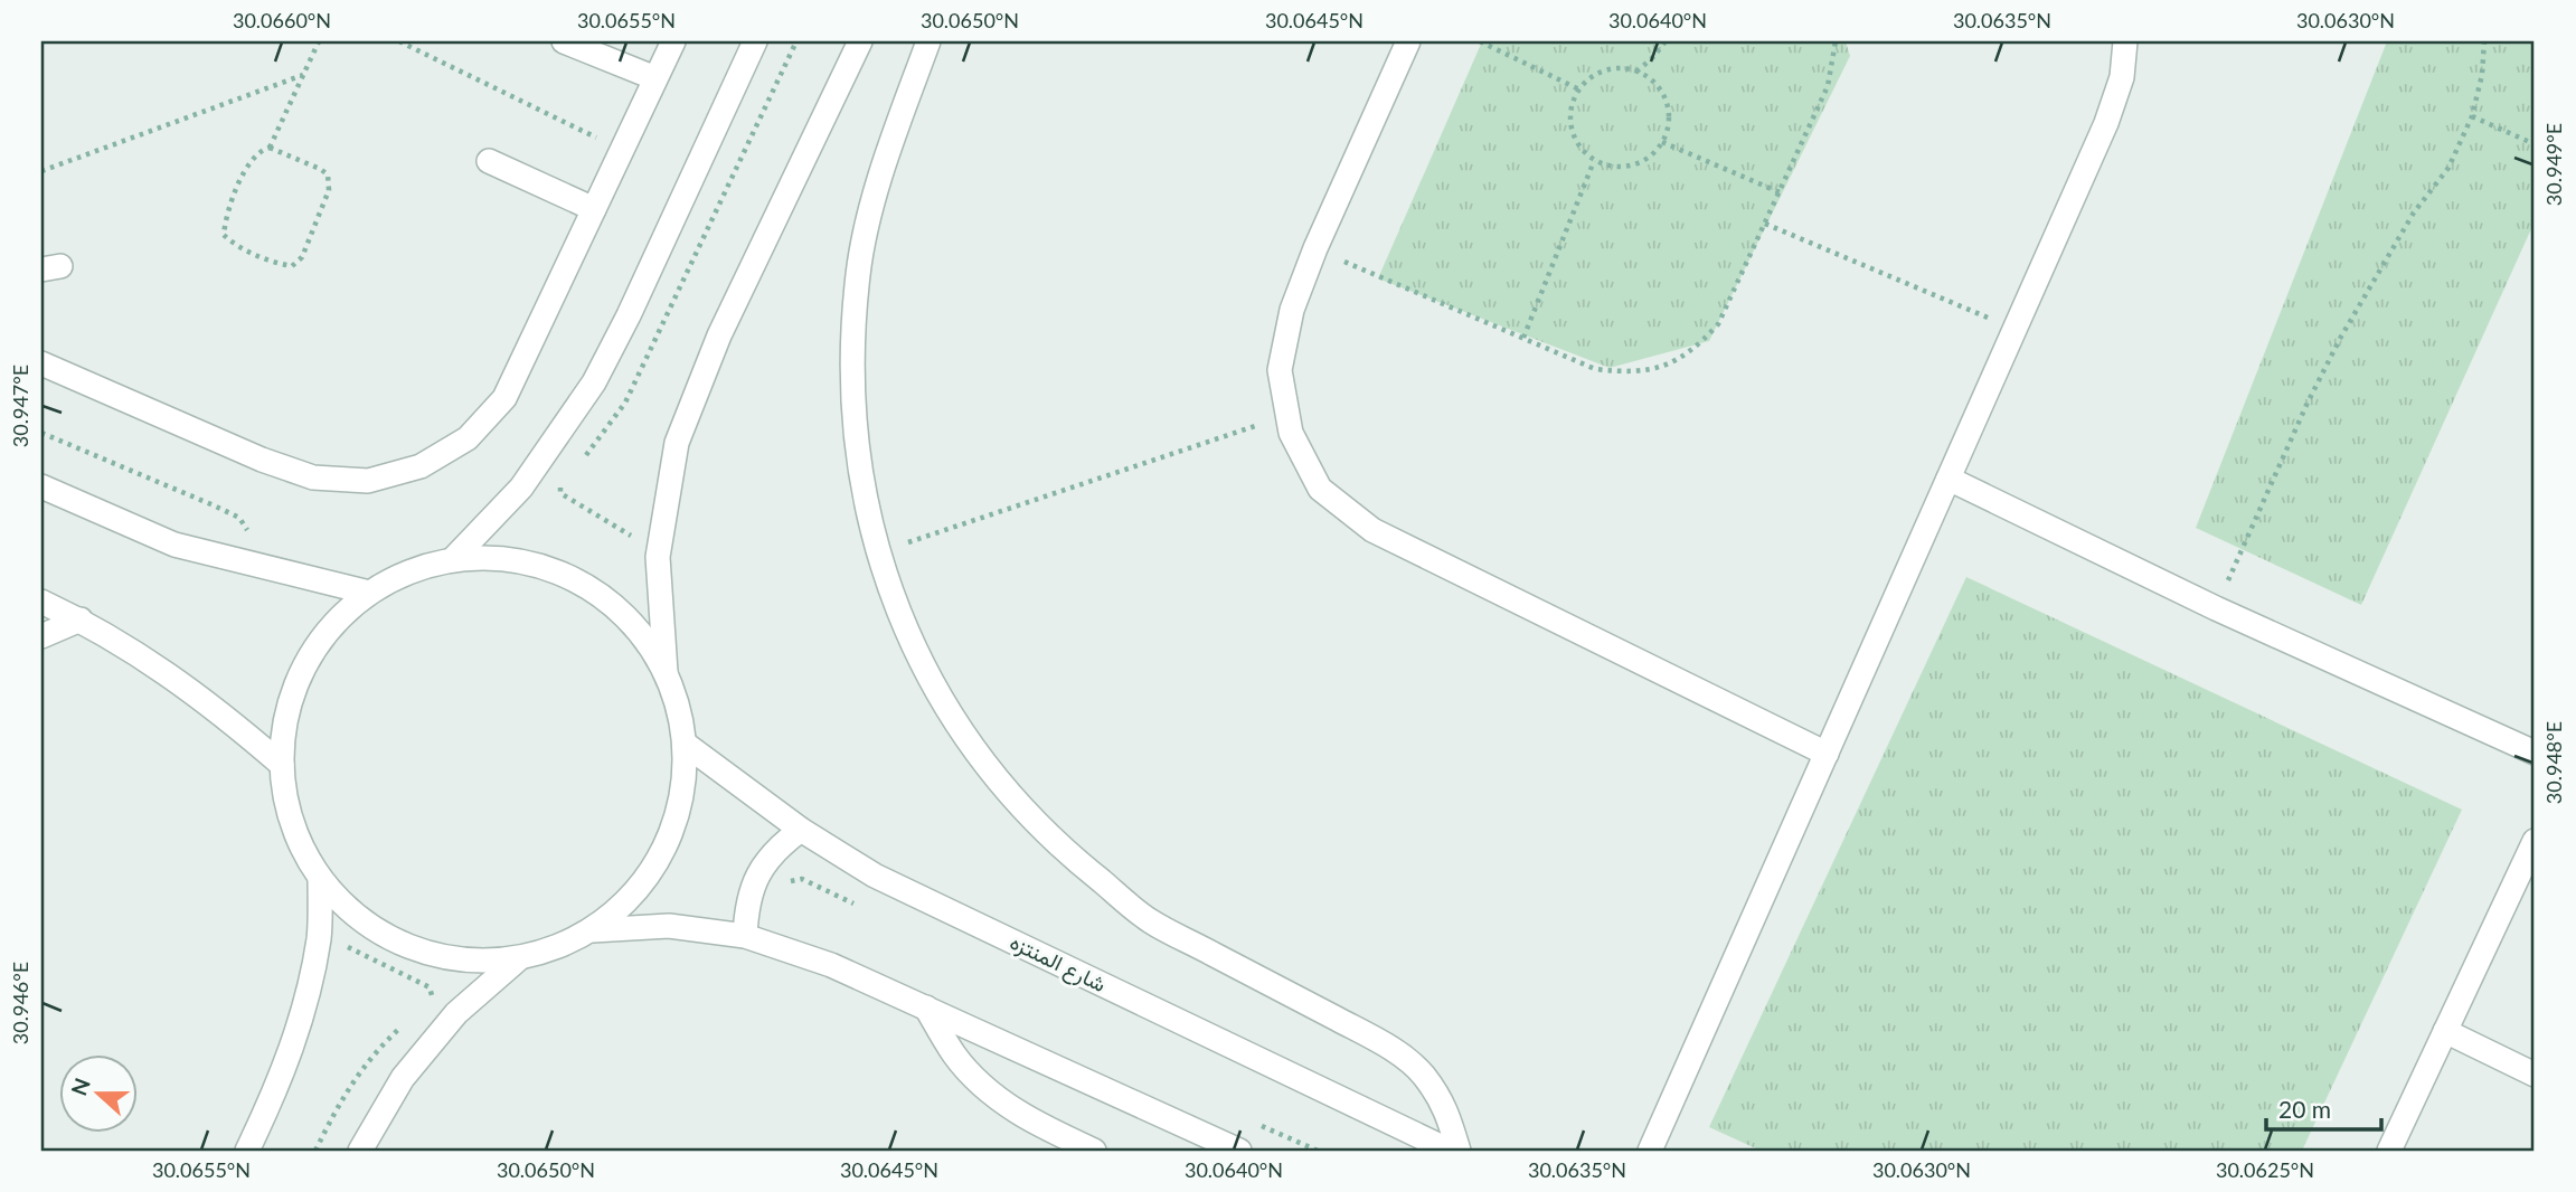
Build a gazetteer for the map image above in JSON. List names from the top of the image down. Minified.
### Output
{"streets":{"street":["شارع المنتزه"]},"scale_bar":"20 m","north":"left","coordinates":["30.0660°N","30.0655°N","30.0650°N","30.0645°N","30.0640°N","30.0635°N","30.0630°N","30.949°E","30.947°E","30.948°E","30.946°E","30.0625°N"]}
